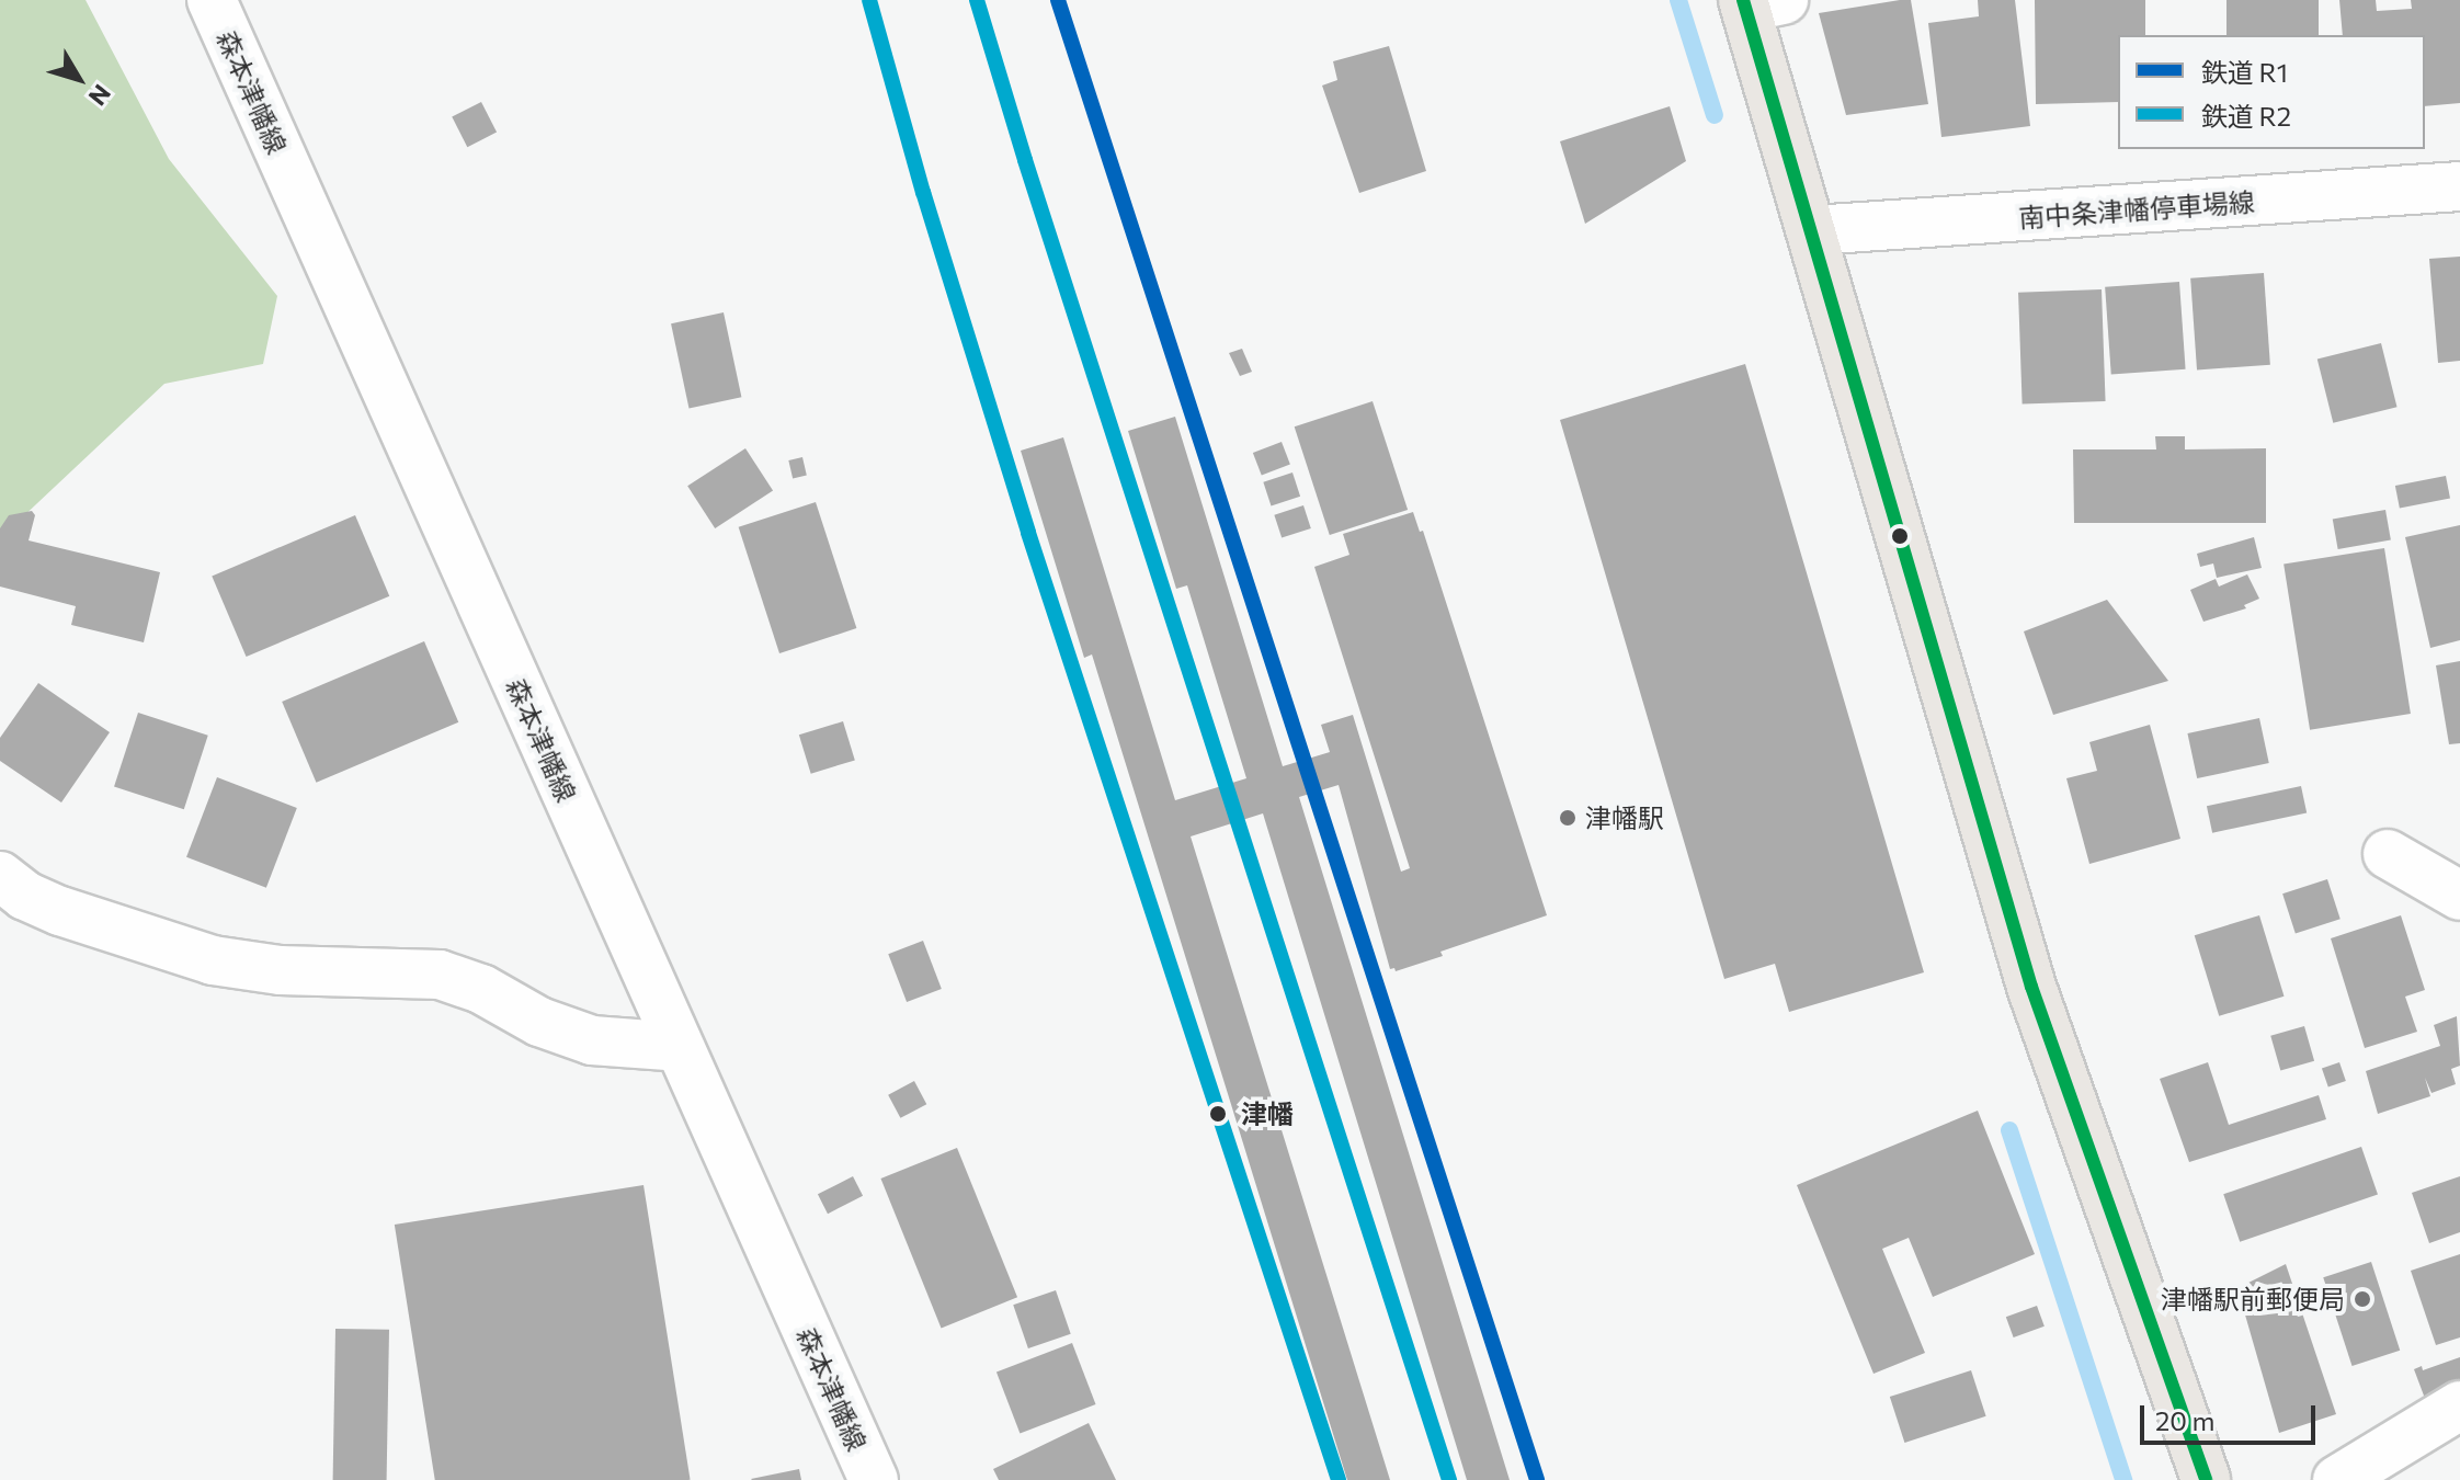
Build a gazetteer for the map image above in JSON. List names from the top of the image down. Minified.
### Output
{"streets":{"main road":["森本津幡線","南中条津幡停車場線"]},"places":["津幡駅","津幡","津幡駅前郵便局"],"lines":["rail line R1","rail line R2"],"legend":["鉄道 R1","鉄道 R2"],"scale_bar":"20 m","north":"bottom right"}
